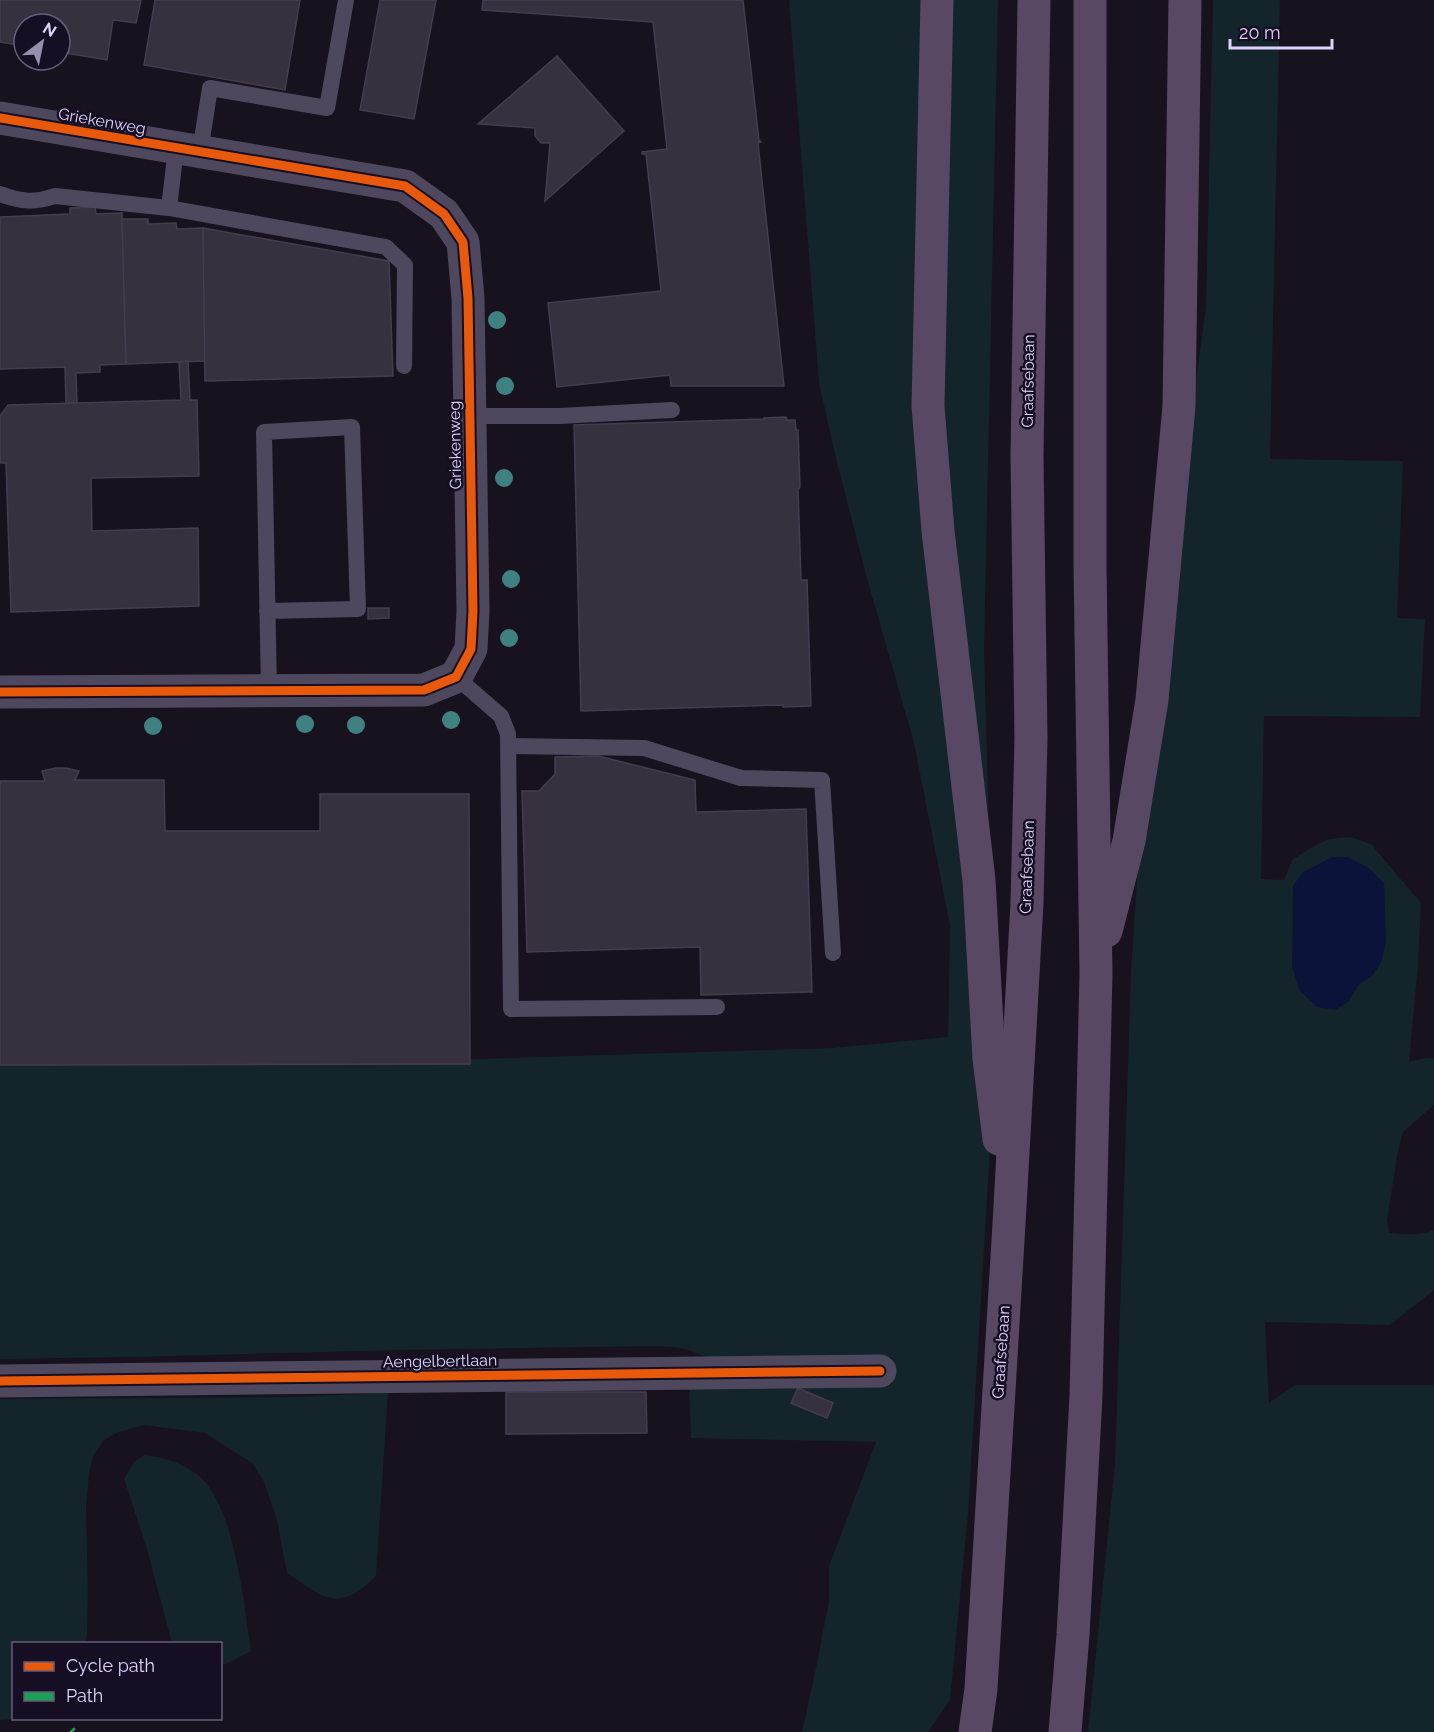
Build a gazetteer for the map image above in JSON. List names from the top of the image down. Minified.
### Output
{"streets":{"main road":["Graafsebaan"],"street":["Griekenweg","Aengelbertlaan"]},"legend":["Cycle path","Path"],"scale_bar":"20 m","north":"top right"}
